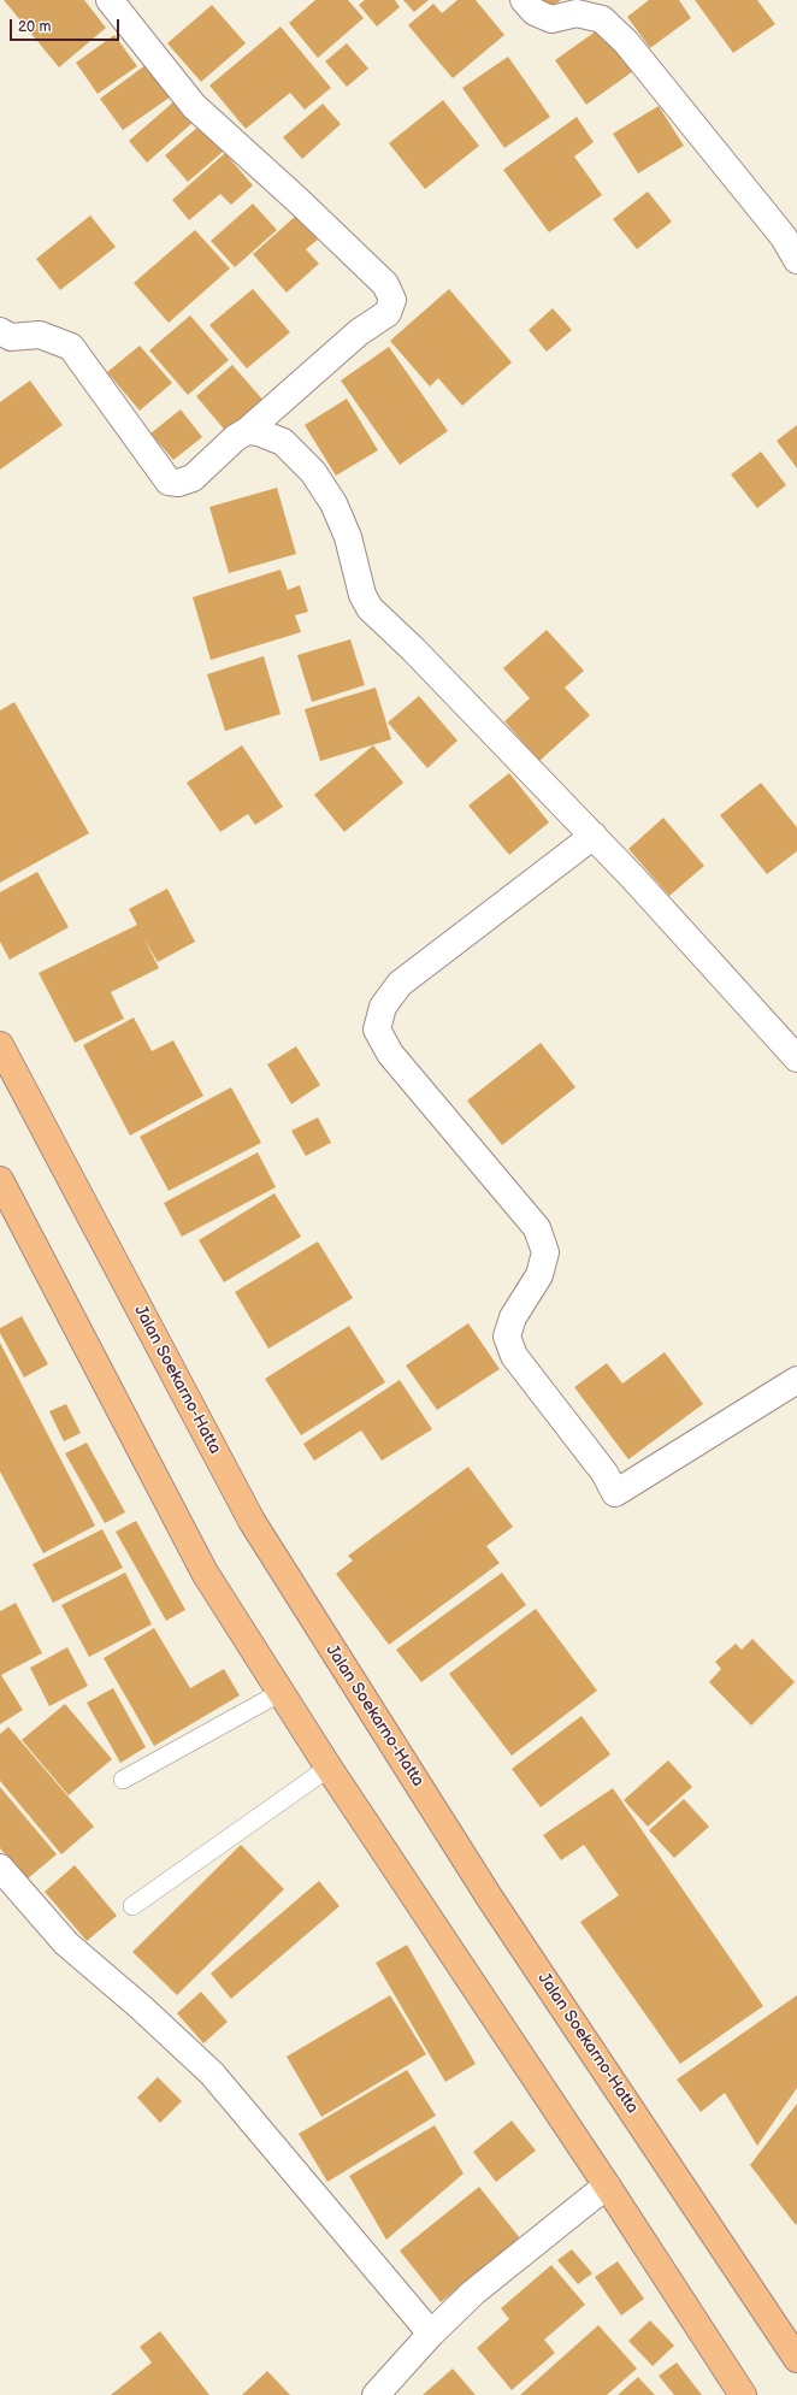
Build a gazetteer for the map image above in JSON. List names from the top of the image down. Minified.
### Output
{"streets":{"highway":["Jalan Soekarno-Hatta"]},"scale_bar":"20 m"}
